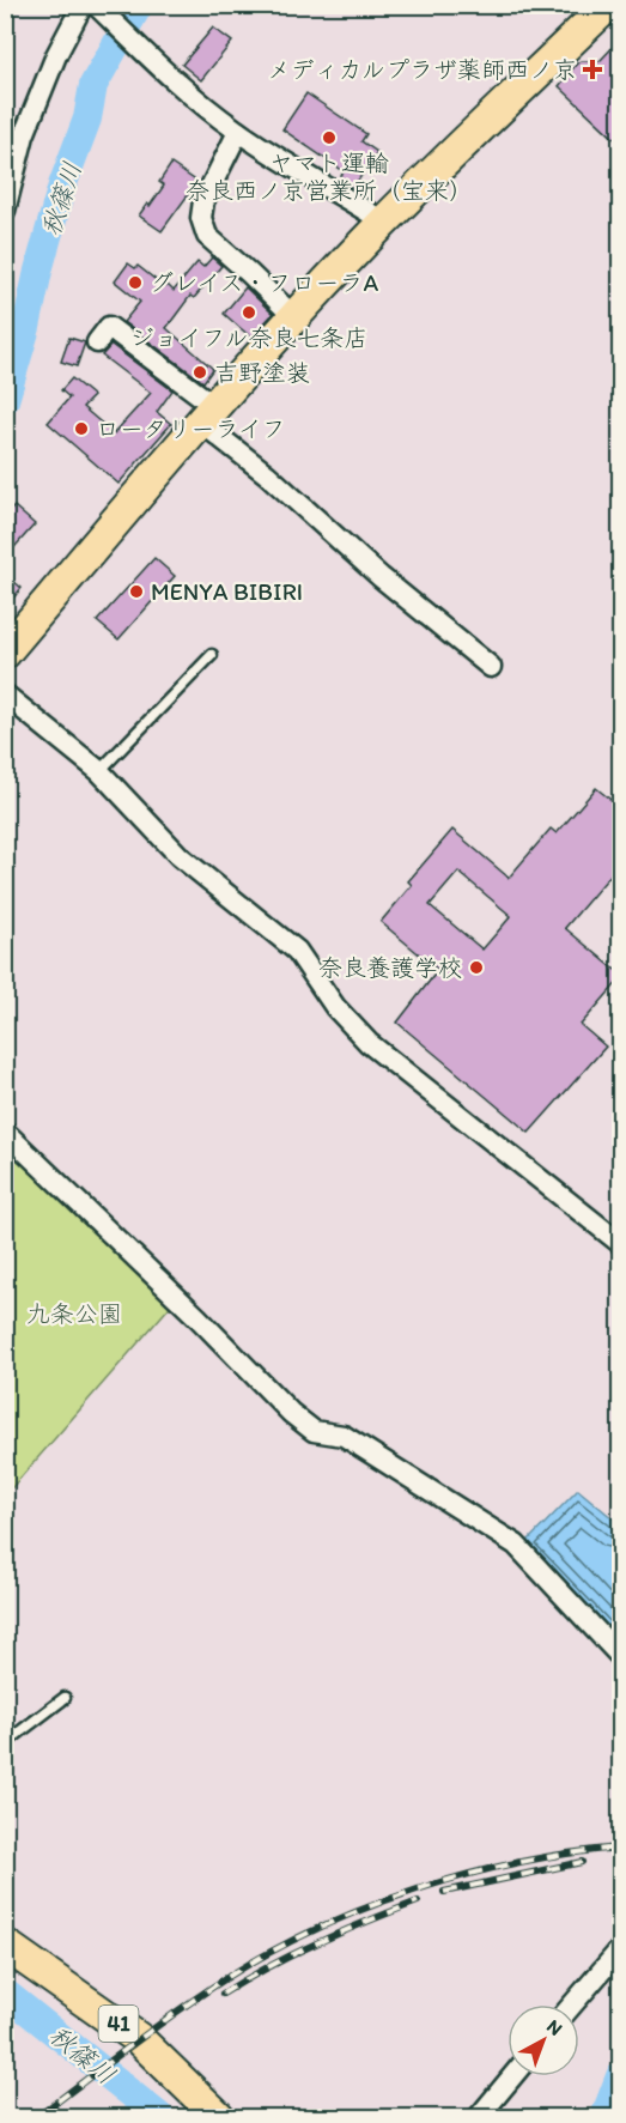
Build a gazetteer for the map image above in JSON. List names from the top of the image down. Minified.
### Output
{"streets":{"main road":["41"]},"water":["秋篠川"],"parks":["九条公園"],"places":{"health":["メディカルプラザ薬師西ノ京"],"other":["ヤマト運輸 奈良西ノ京営業所（宝来）","グレイス・フローラA","ジョイフル奈良七条店","吉野塗装","ロータリーライフ","MENYA BIBIRI","奈良養護学校"]},"north":"top right"}
